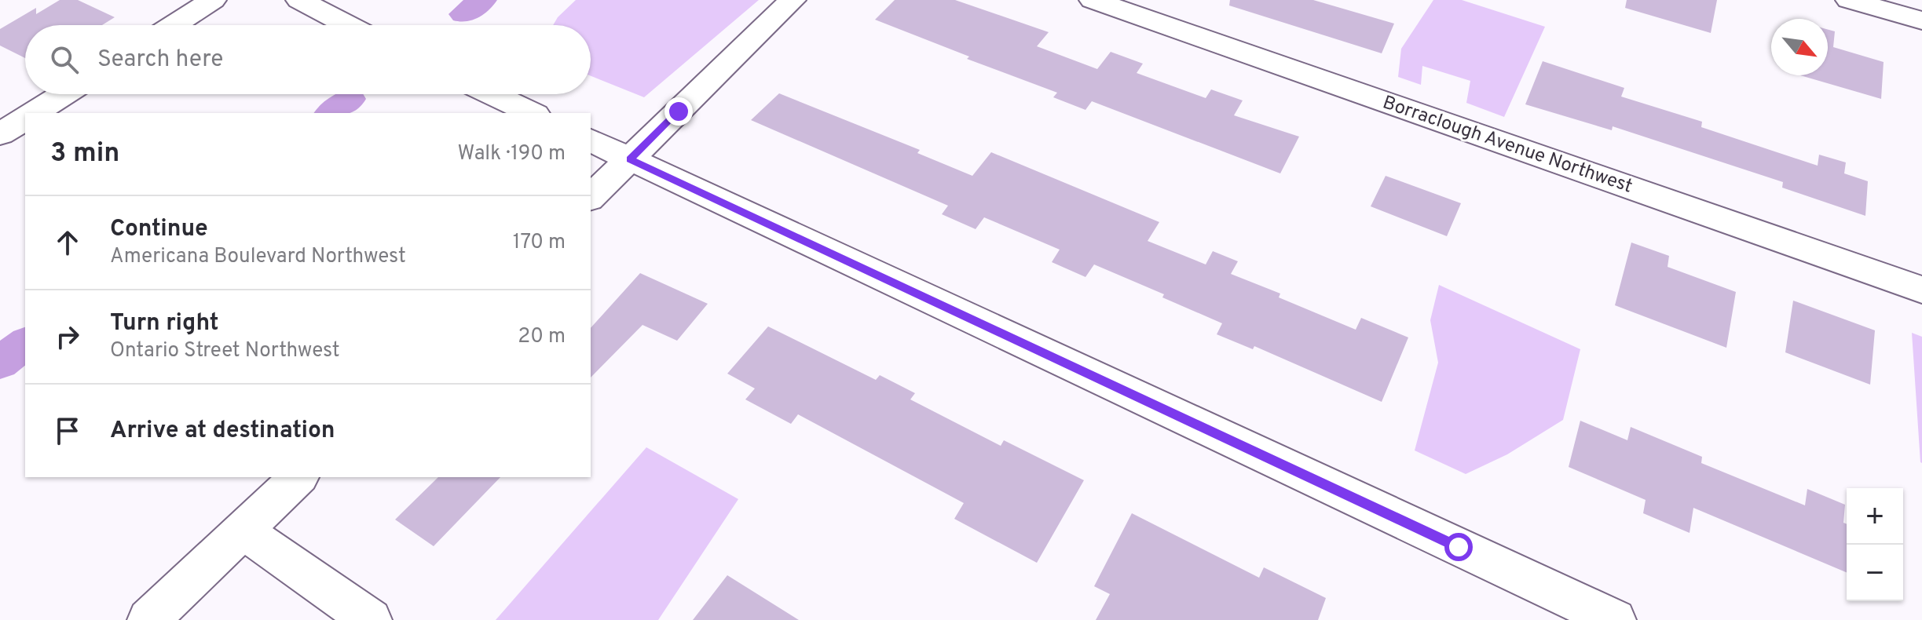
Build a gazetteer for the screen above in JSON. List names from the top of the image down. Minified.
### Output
{"streets":{"street":["Borraclough Avenue Northwest"]},"north":"bottom right","page":{"search":"Search here","heading":["3 min","Walk · 190 m"],"list":[["Continue","Americana Boulevard Northwest","170 m"],["Turn right","Ontario Street Northwest","20 m"],"Arrive at destination"],"map_buttons":["+","−"]}}
